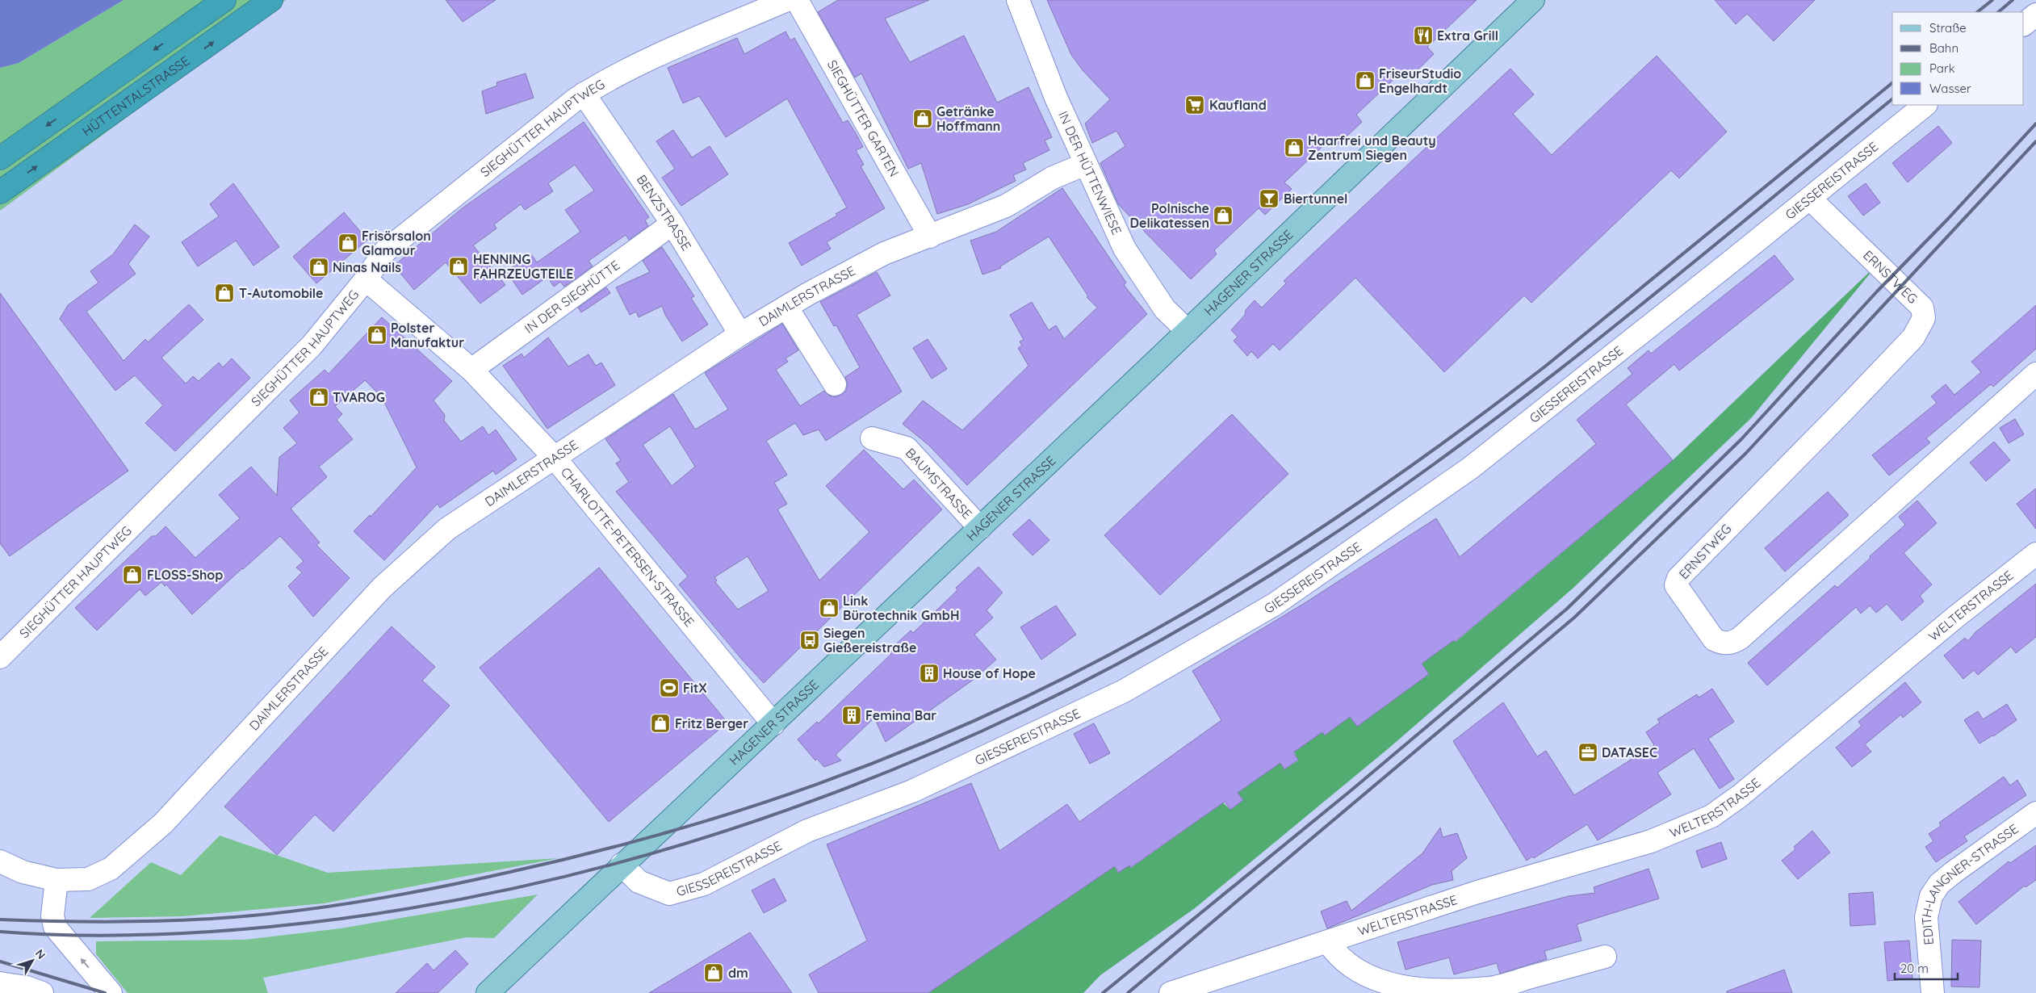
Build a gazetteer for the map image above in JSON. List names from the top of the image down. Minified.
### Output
{"streets":{"highway":["HÜTTENTALSTRASSE"],"main road":["HAGENER STRASSE"],"street":["SIEGHÜTTER GARTEN","SIEGHÜTTER HAUPTWEG","IN DER HÜTTENWIESE","GIESSEREISTRASSE","BENZSTRASSE","ERNSTWEG","DAIMLERSTRASSE","IN DER SIEGHÜTTE","BAUMSTRASSE","CHARLOTTE-PETERSEN-STRASSE","WELTERSTRASSE","EDITH-LANGNER-STRASSE"]},"crossings":[["SIEGHÜTTER GARTEN","DAIMLERSTRASSE"],["SIEGHÜTTER HAUPTWEG","BENZSTRASSE"],["SIEGHÜTTER HAUPTWEG","CHARLOTTE-PETERSEN-STRASSE"],["IN DER HÜTTENWIESE","HAGENER STRASSE"],["IN DER HÜTTENWIESE","DAIMLERSTRASSE"],["GIESSEREISTRASSE","HAGENER STRASSE"],["GIESSEREISTRASSE","ERNSTWEG"],["BENZSTRASSE","DAIMLERSTRASSE"],["BENZSTRASSE","IN DER SIEGHÜTTE"],["HAGENER STRASSE","BAUMSTRASSE"],["HAGENER STRASSE","CHARLOTTE-PETERSEN-STRASSE"],["DAIMLERSTRASSE","CHARLOTTE-PETERSEN-STRASSE"],["IN DER SIEGHÜTTE","CHARLOTTE-PETERSEN-STRASSE"]],"places":{"restaurant":["Extra Grill"],"shop":["FriseurStudio Engelhardt","Getränke Hoffmann","Haarfrei und Beauty Zentrum Siegen","Polnische Delikatessen","Frisörsalon Glamour","HENNING FAHRZEUGTEILE","Ninas Nails","T-Automobile","Polster Manufaktur","TVAROG","FLOSS-Shop","Link Bürotechnik GmbH","Fritz Berger","dm"],"supermarket":["Kaufland"],"bar":["Biertunnel"],"bus stop":["Siegen Gießereistraße"],"building":["House of Hope","Femina Bar"],"sports":["FitX"],"office":["DATASEC"]},"legend":["Straße","Bahn","Park","Wasser"],"scale_bar":"20 m","north":"top right"}
